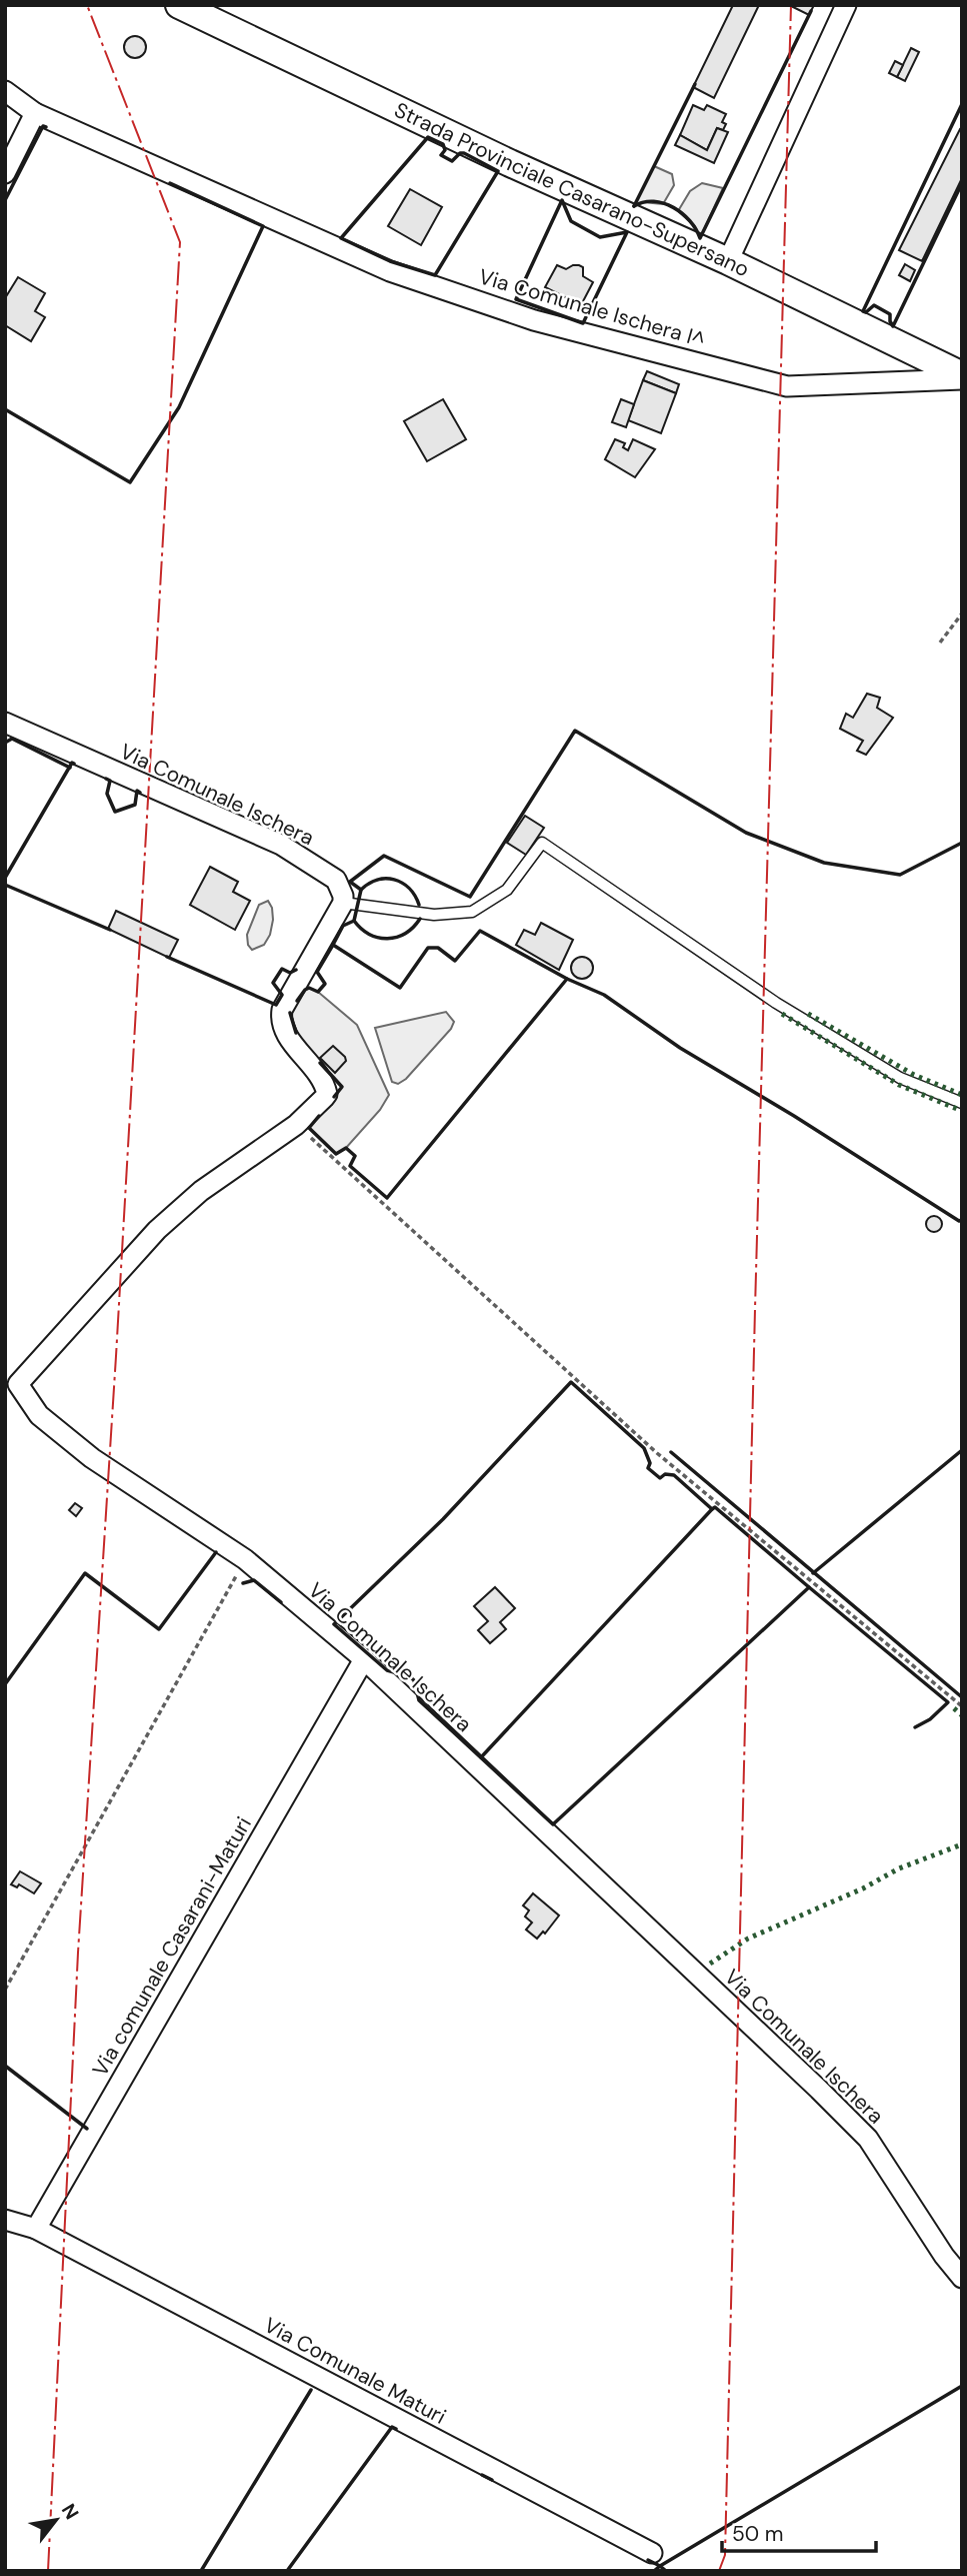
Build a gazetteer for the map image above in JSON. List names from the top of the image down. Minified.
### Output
{"streets":{"main road":["Strada Provinciale Casarano-Supersano"],"street":["Via Comunale Ischera I^","Via Comunale Ischera","Via comunale Casarani-Maturi","Via Comunale Maturi"]},"crossings":[["Strada Provinciale Casarano-Supersano","Via Comunale Ischera I^"],["Via Comunale Ischera","Via comunale Casarani-Maturi"],["Via comunale Casarani-Maturi","Via Comunale Maturi"]],"scale_bar":"50 m","north":"top right"}
